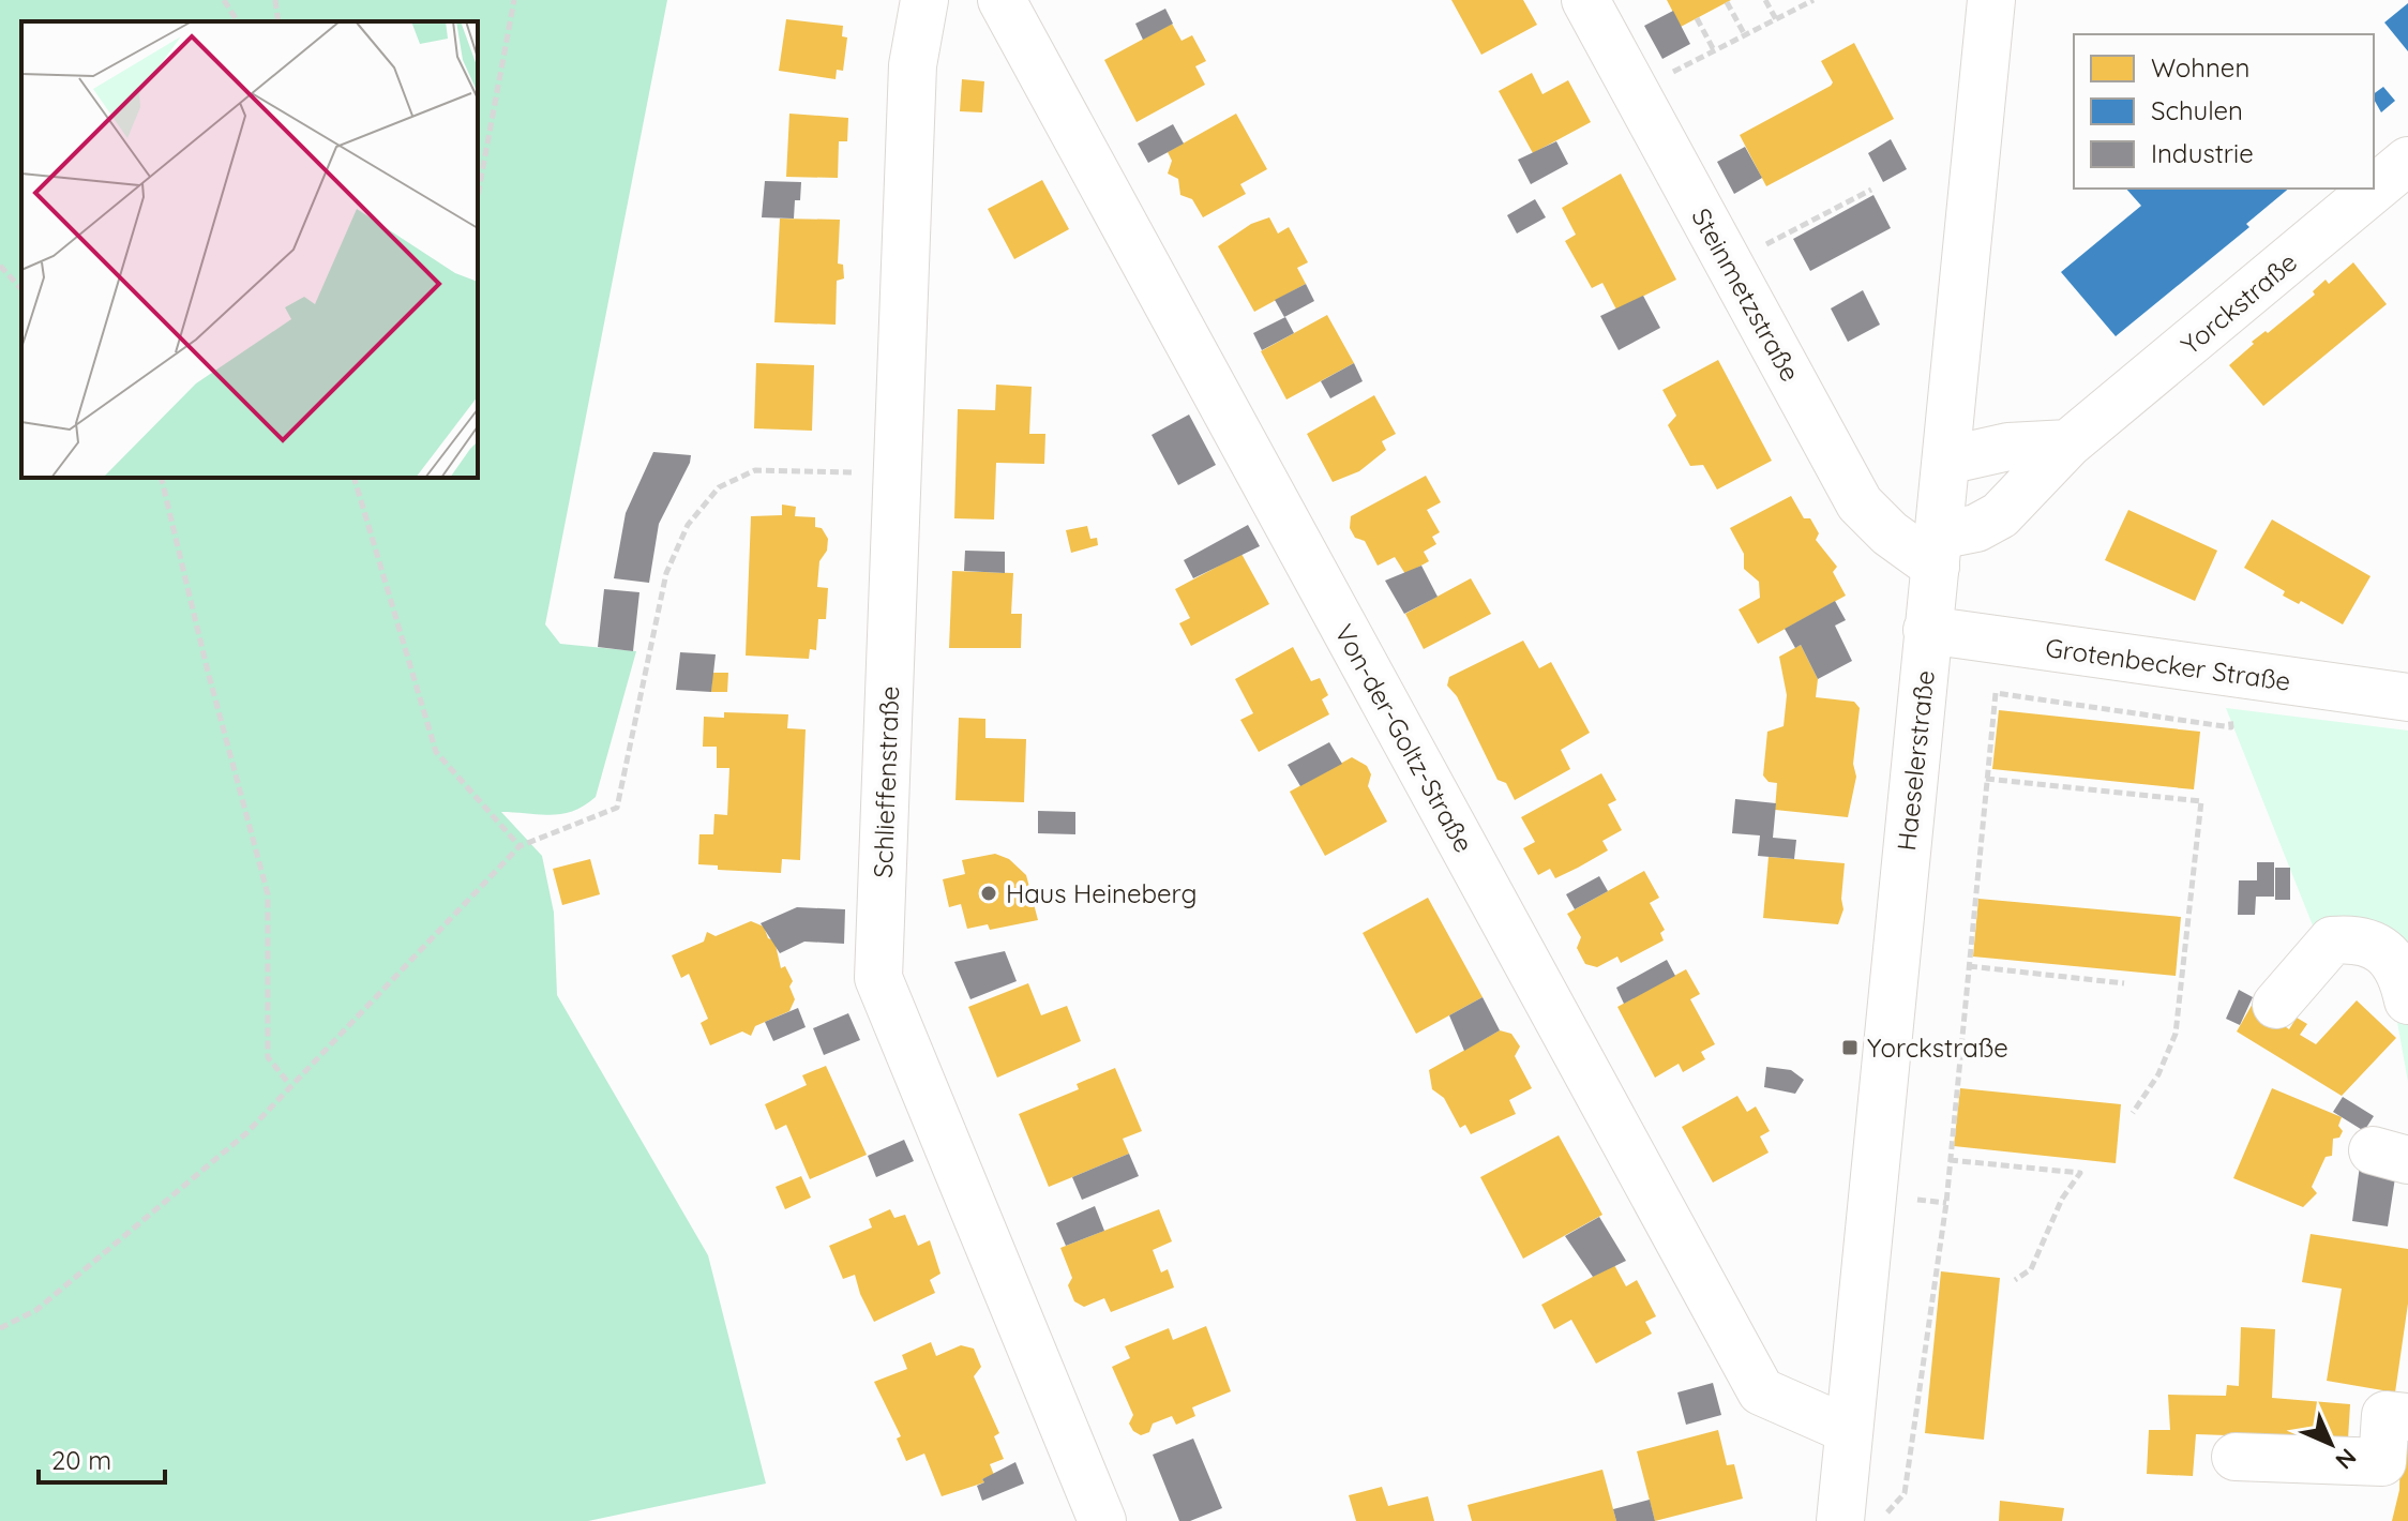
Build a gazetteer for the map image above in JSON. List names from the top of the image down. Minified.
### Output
{"streets":{"street":["Steinmetzstraße","Yorckstraße","Grotenbecker Straße","Von-der-Goltz-Straße","Haeselerstraße","Schlieffenstraße"]},"crossings":[["Steinmetzstraße","Yorckstraße"],["Steinmetzstraße","Haeselerstraße"],["Yorckstraße","Haeselerstraße"],["Grotenbecker Straße","Haeselerstraße"],["Von-der-Goltz-Straße","Haeselerstraße"]],"places":{"other":["Haus Heineberg"],"transit":["Yorckstraße"]},"legend":["Wohnen","Schulen","Industrie"],"scale_bar":"20 m","north":"bottom right"}
